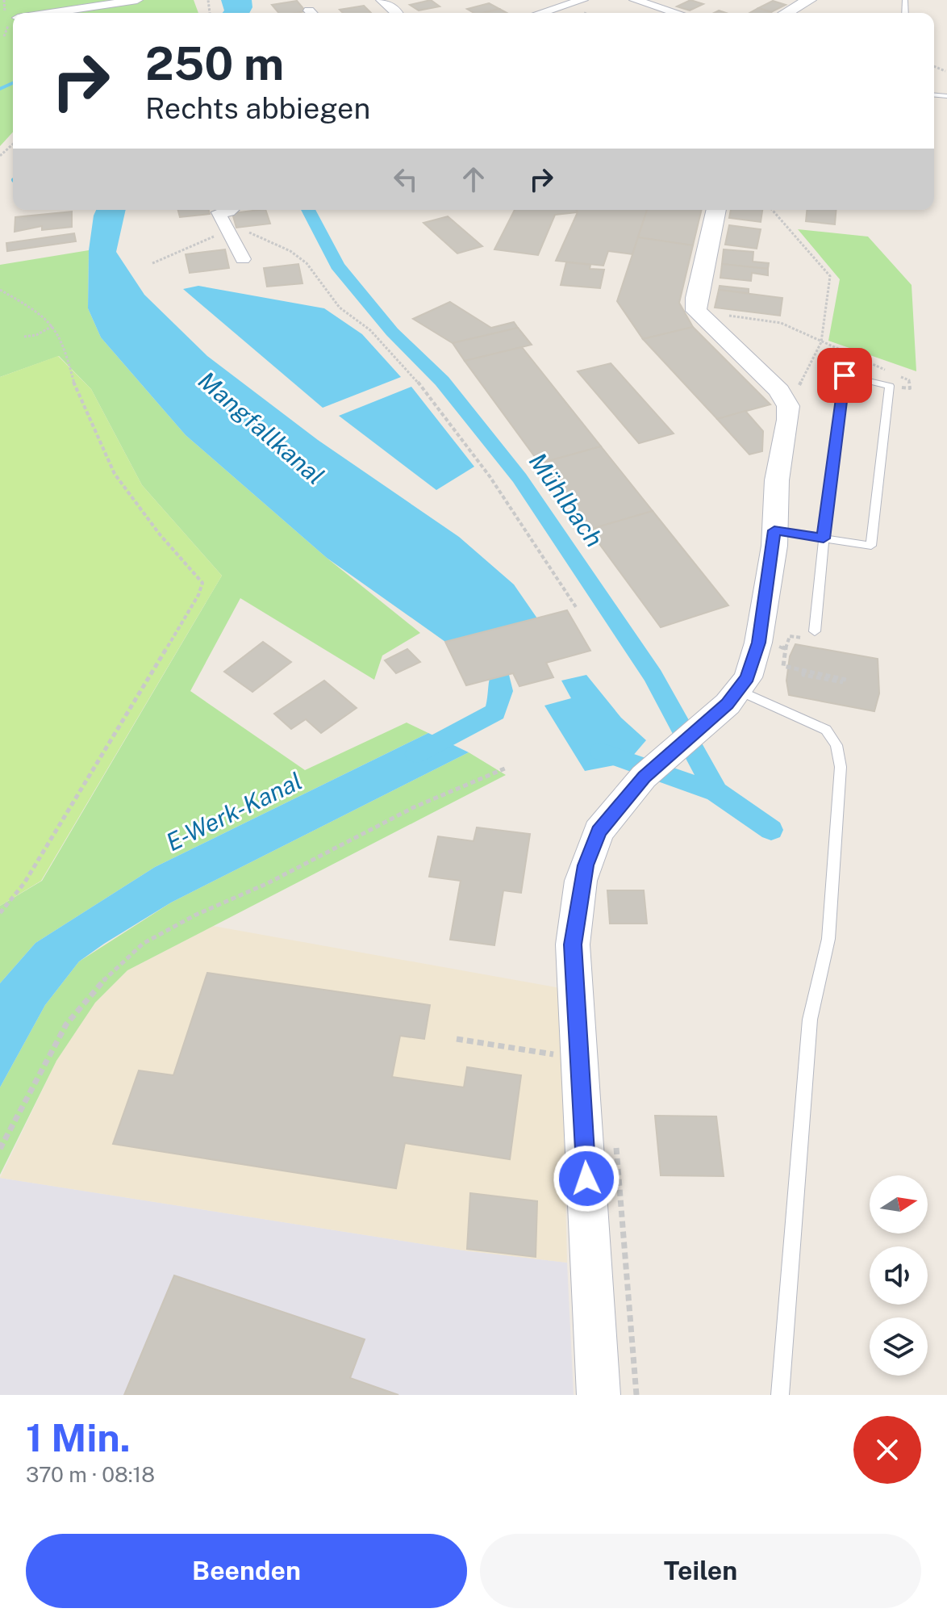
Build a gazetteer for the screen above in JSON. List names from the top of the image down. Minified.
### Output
{"water":["Mangfallkanal","Mühlbach","E-Werk-Kanal"],"north":"right","page":{"turn":["250 m","Rechts abbiegen"],"heading":["1 Min.","370 m · 08:18"],"buttons":["Beenden","Teilen"]}}
